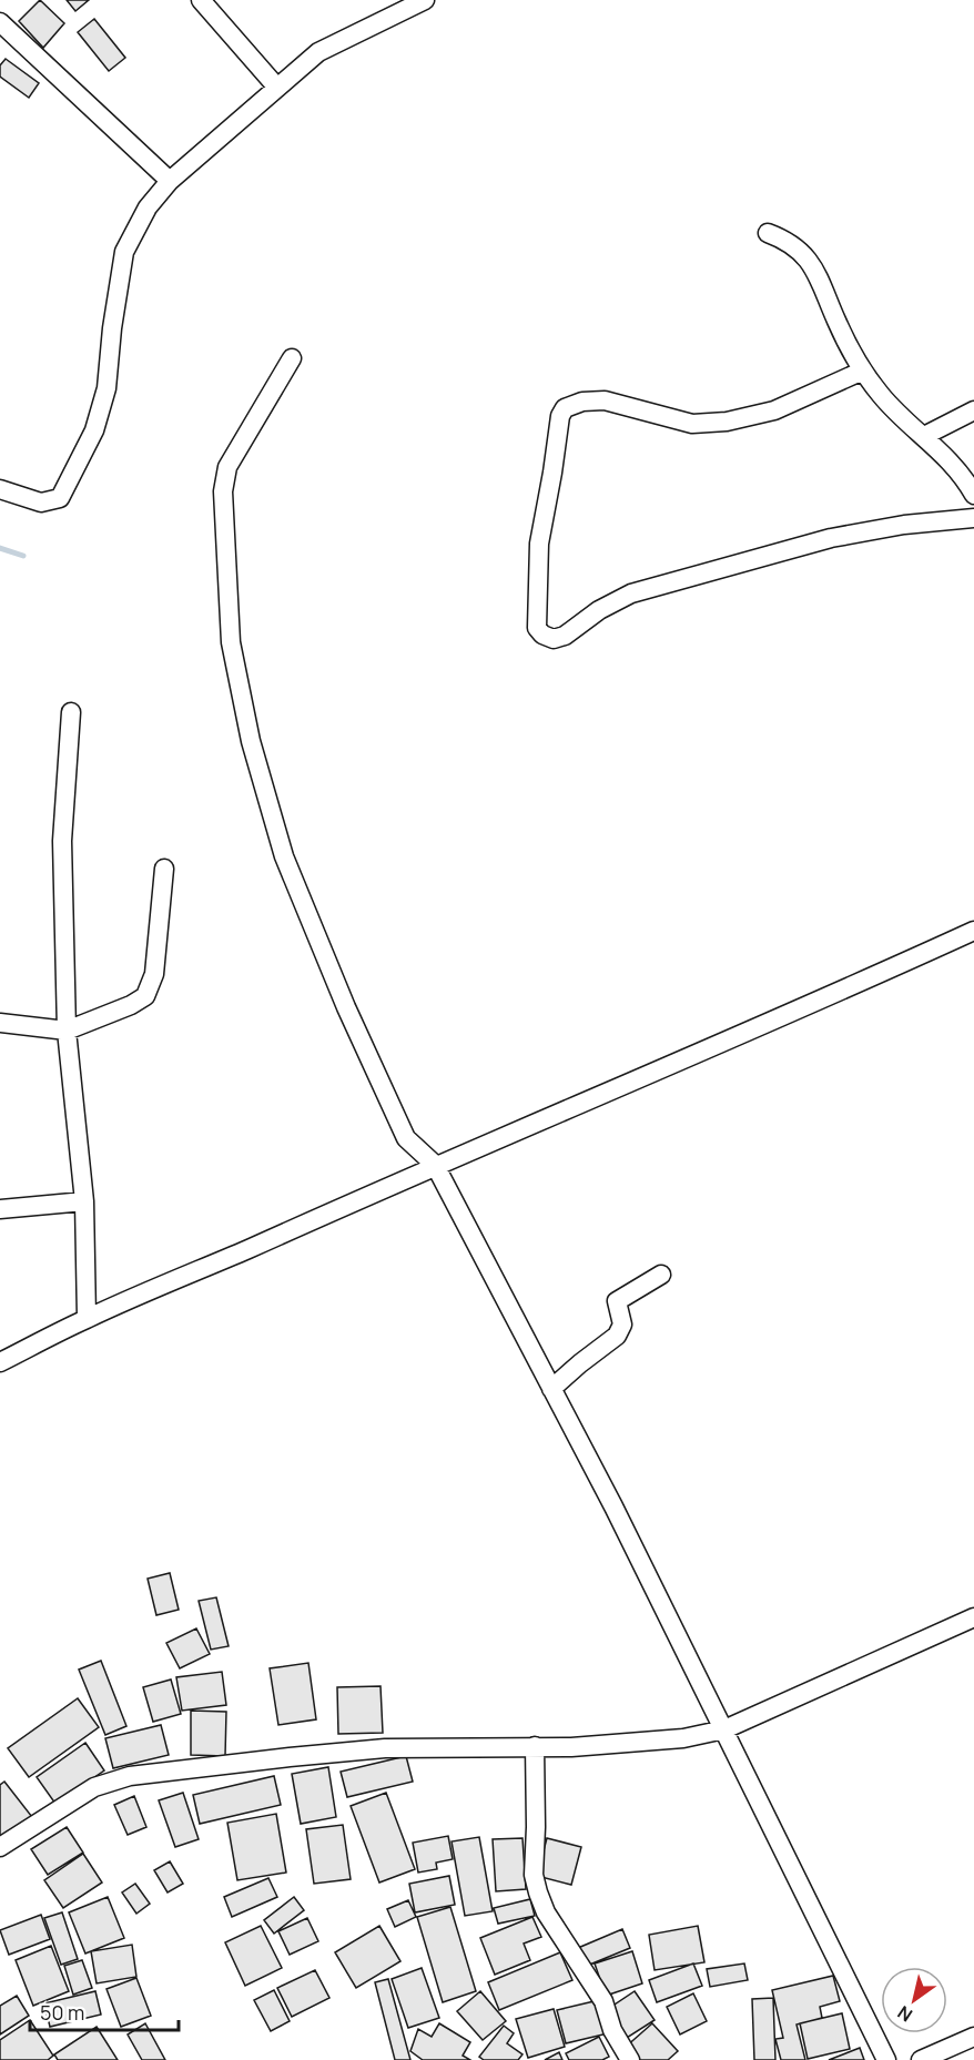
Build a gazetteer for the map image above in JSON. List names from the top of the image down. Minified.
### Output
{"scale_bar":"50 m","north":"bottom left"}
